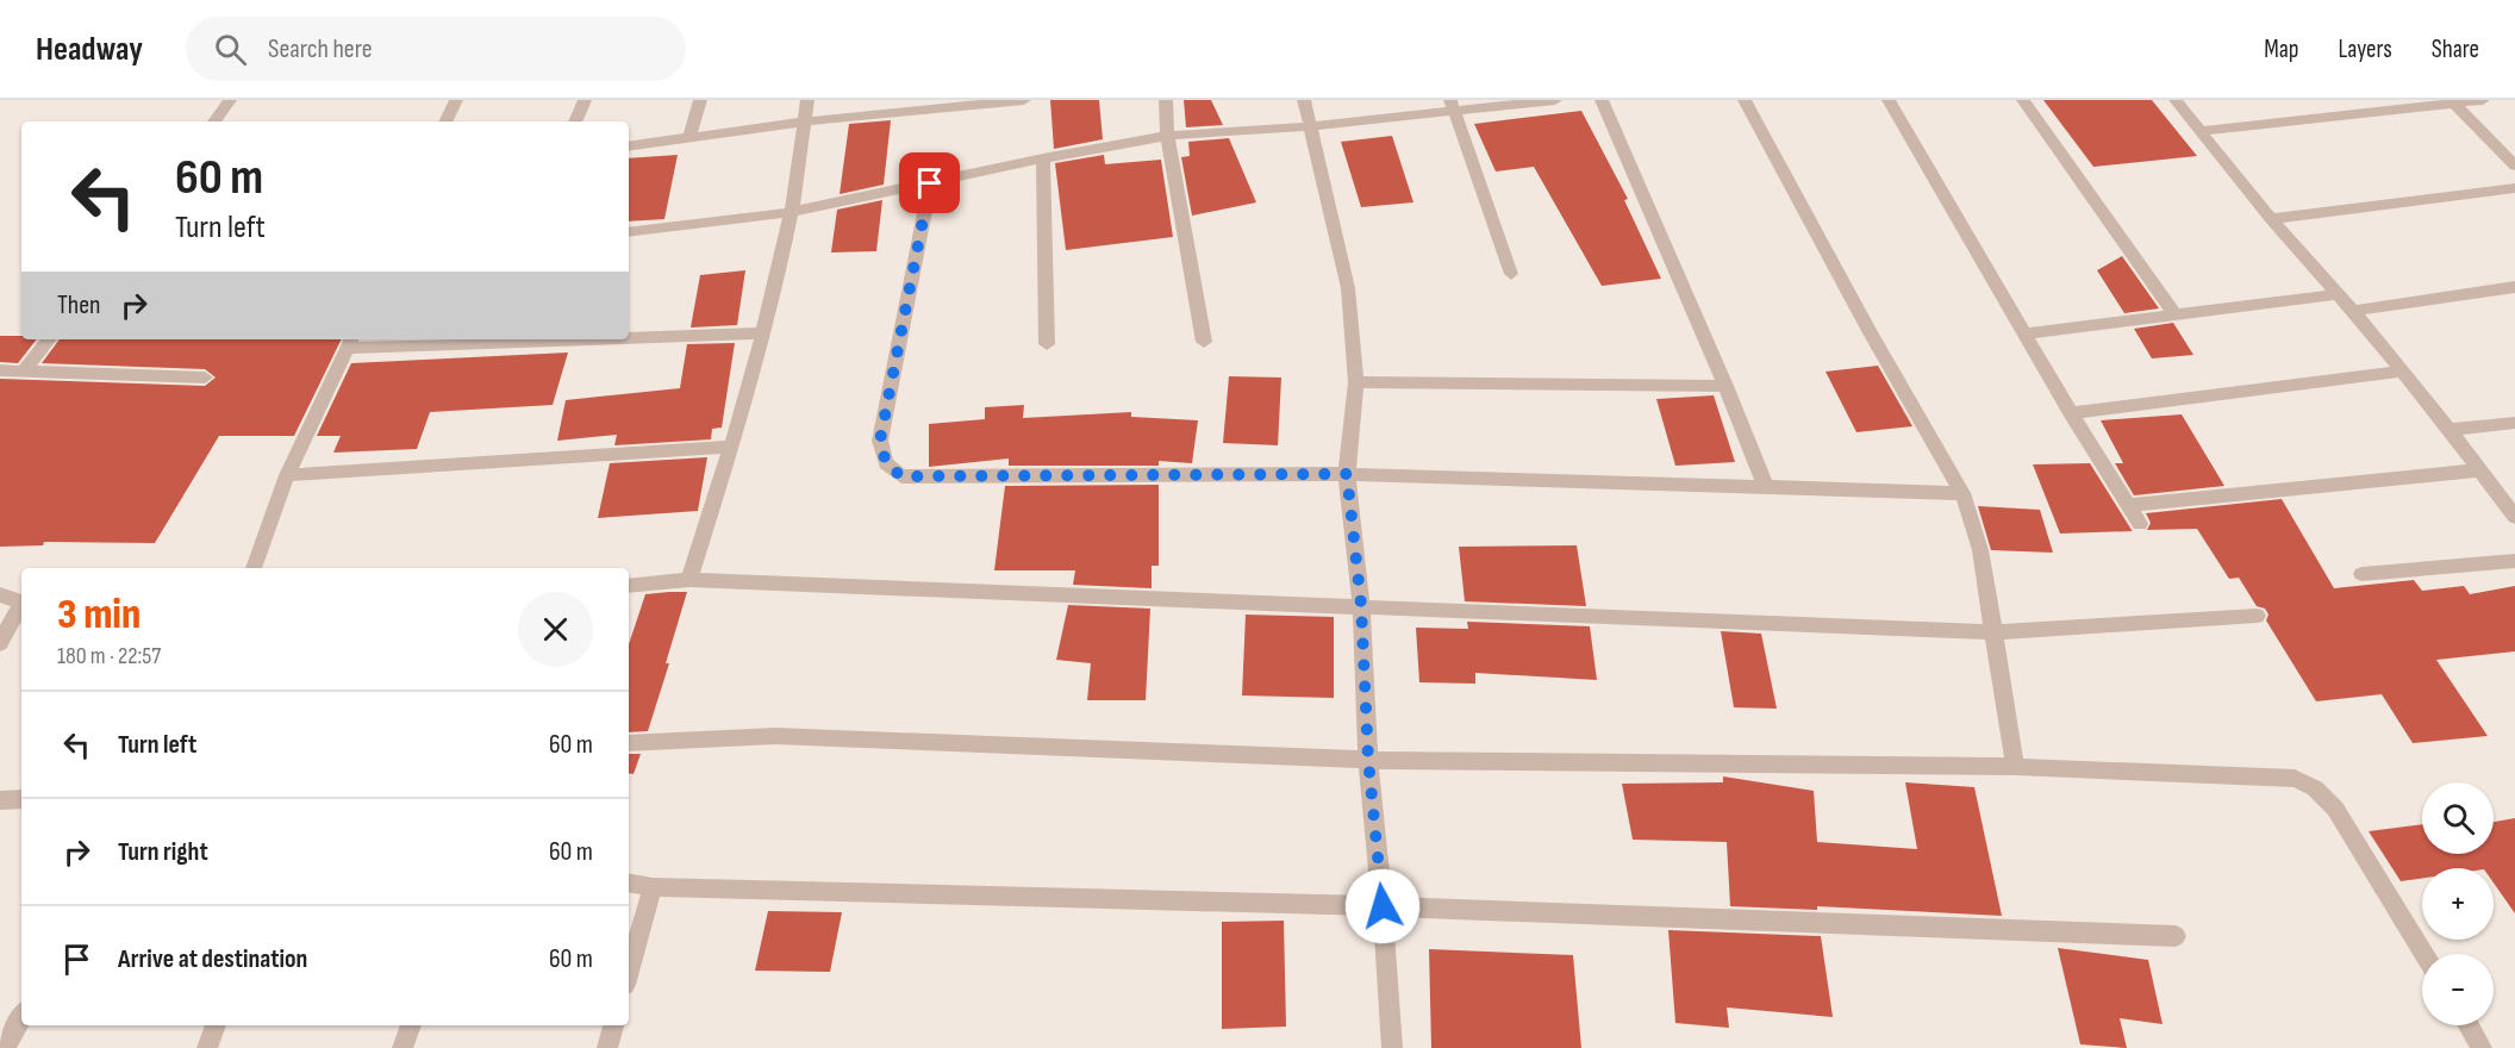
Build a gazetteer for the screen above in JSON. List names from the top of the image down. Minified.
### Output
{"page":{"header":"Headway","search":"Search here","nav":["Map","Layers","Share"],"turn":["60 m","Turn left"],"then":"Then","heading":["3 min","180 m · 22:57"],"list":[{"name":"Turn left","value":"60 m"},{"name":"Turn right","value":"60 m"},{"name":"Arrive at destination","value":"60 m"}],"map_buttons":["+","−"]}}
